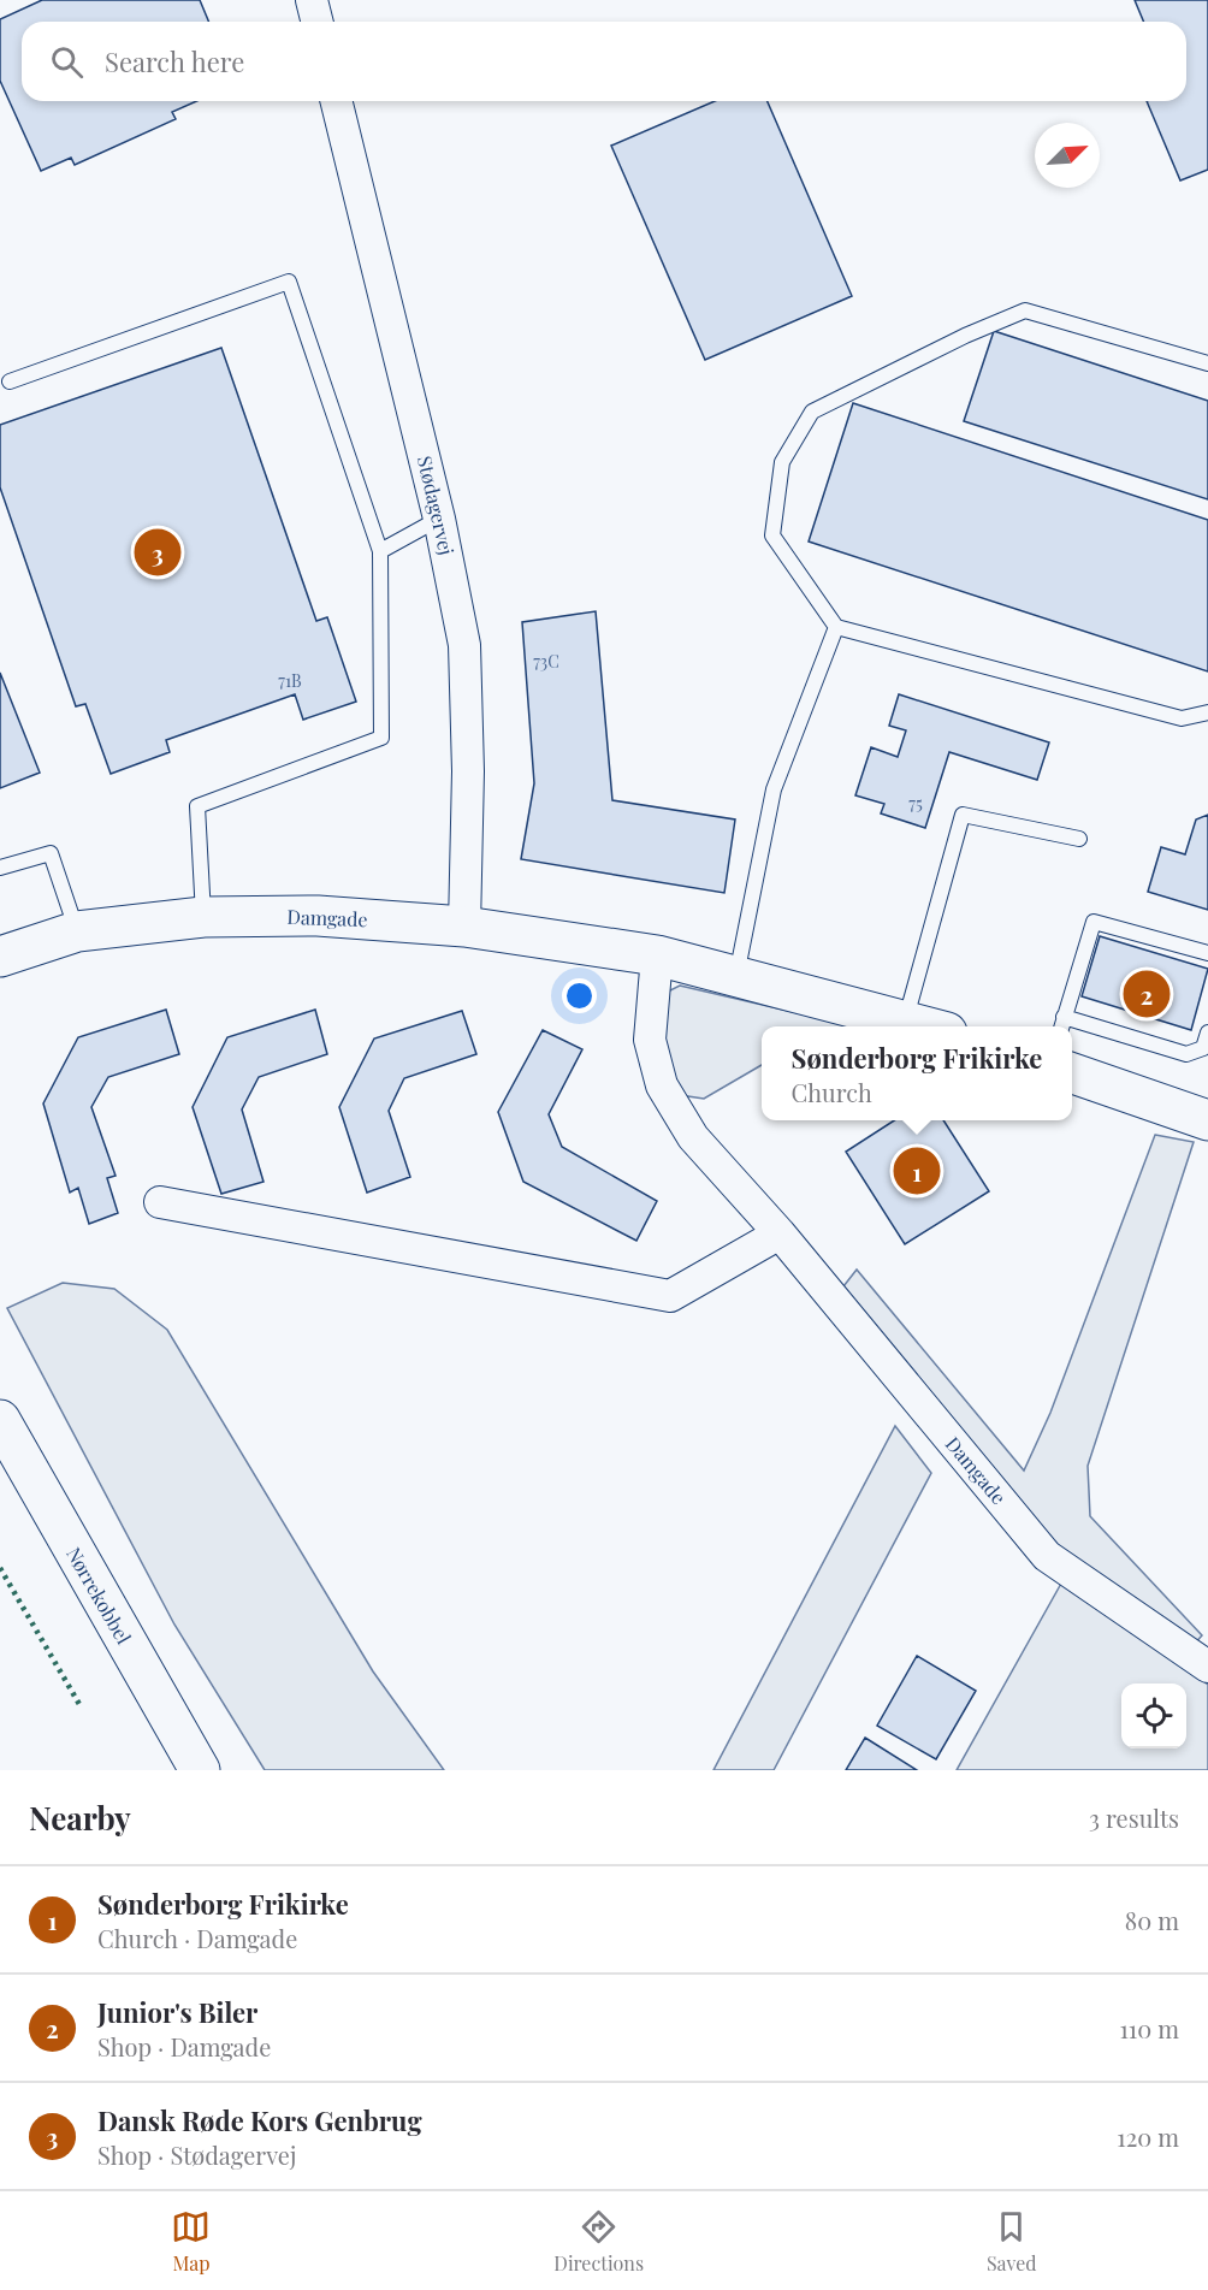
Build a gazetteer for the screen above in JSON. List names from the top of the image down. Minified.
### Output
{"streets":{"street":["Stødagervej","Damgade","Nørrekobbel"]},"crossings":[["Stødagervej","Damgade"]],"house_numbers":["73C","71B","75"],"north":"top right","page":{"search":"Search here","pins":["3","2","1"],"popup":["Sønderborg Frikirke","Church"],"heading":["Nearby","3 results"],"list":[{"mark":"1","name":"Sønderborg Frikirke","note":"Church · Damgade","value":"80 m"},{"mark":"2","name":"Junior's Biler","note":"Shop · Damgade","value":"110 m"},{"mark":"3","name":"Dansk Røde Kors Genbrug","note":"Shop · Stødagervej","value":"120 m"}],"nav":["Map","Directions","Saved"]}}
